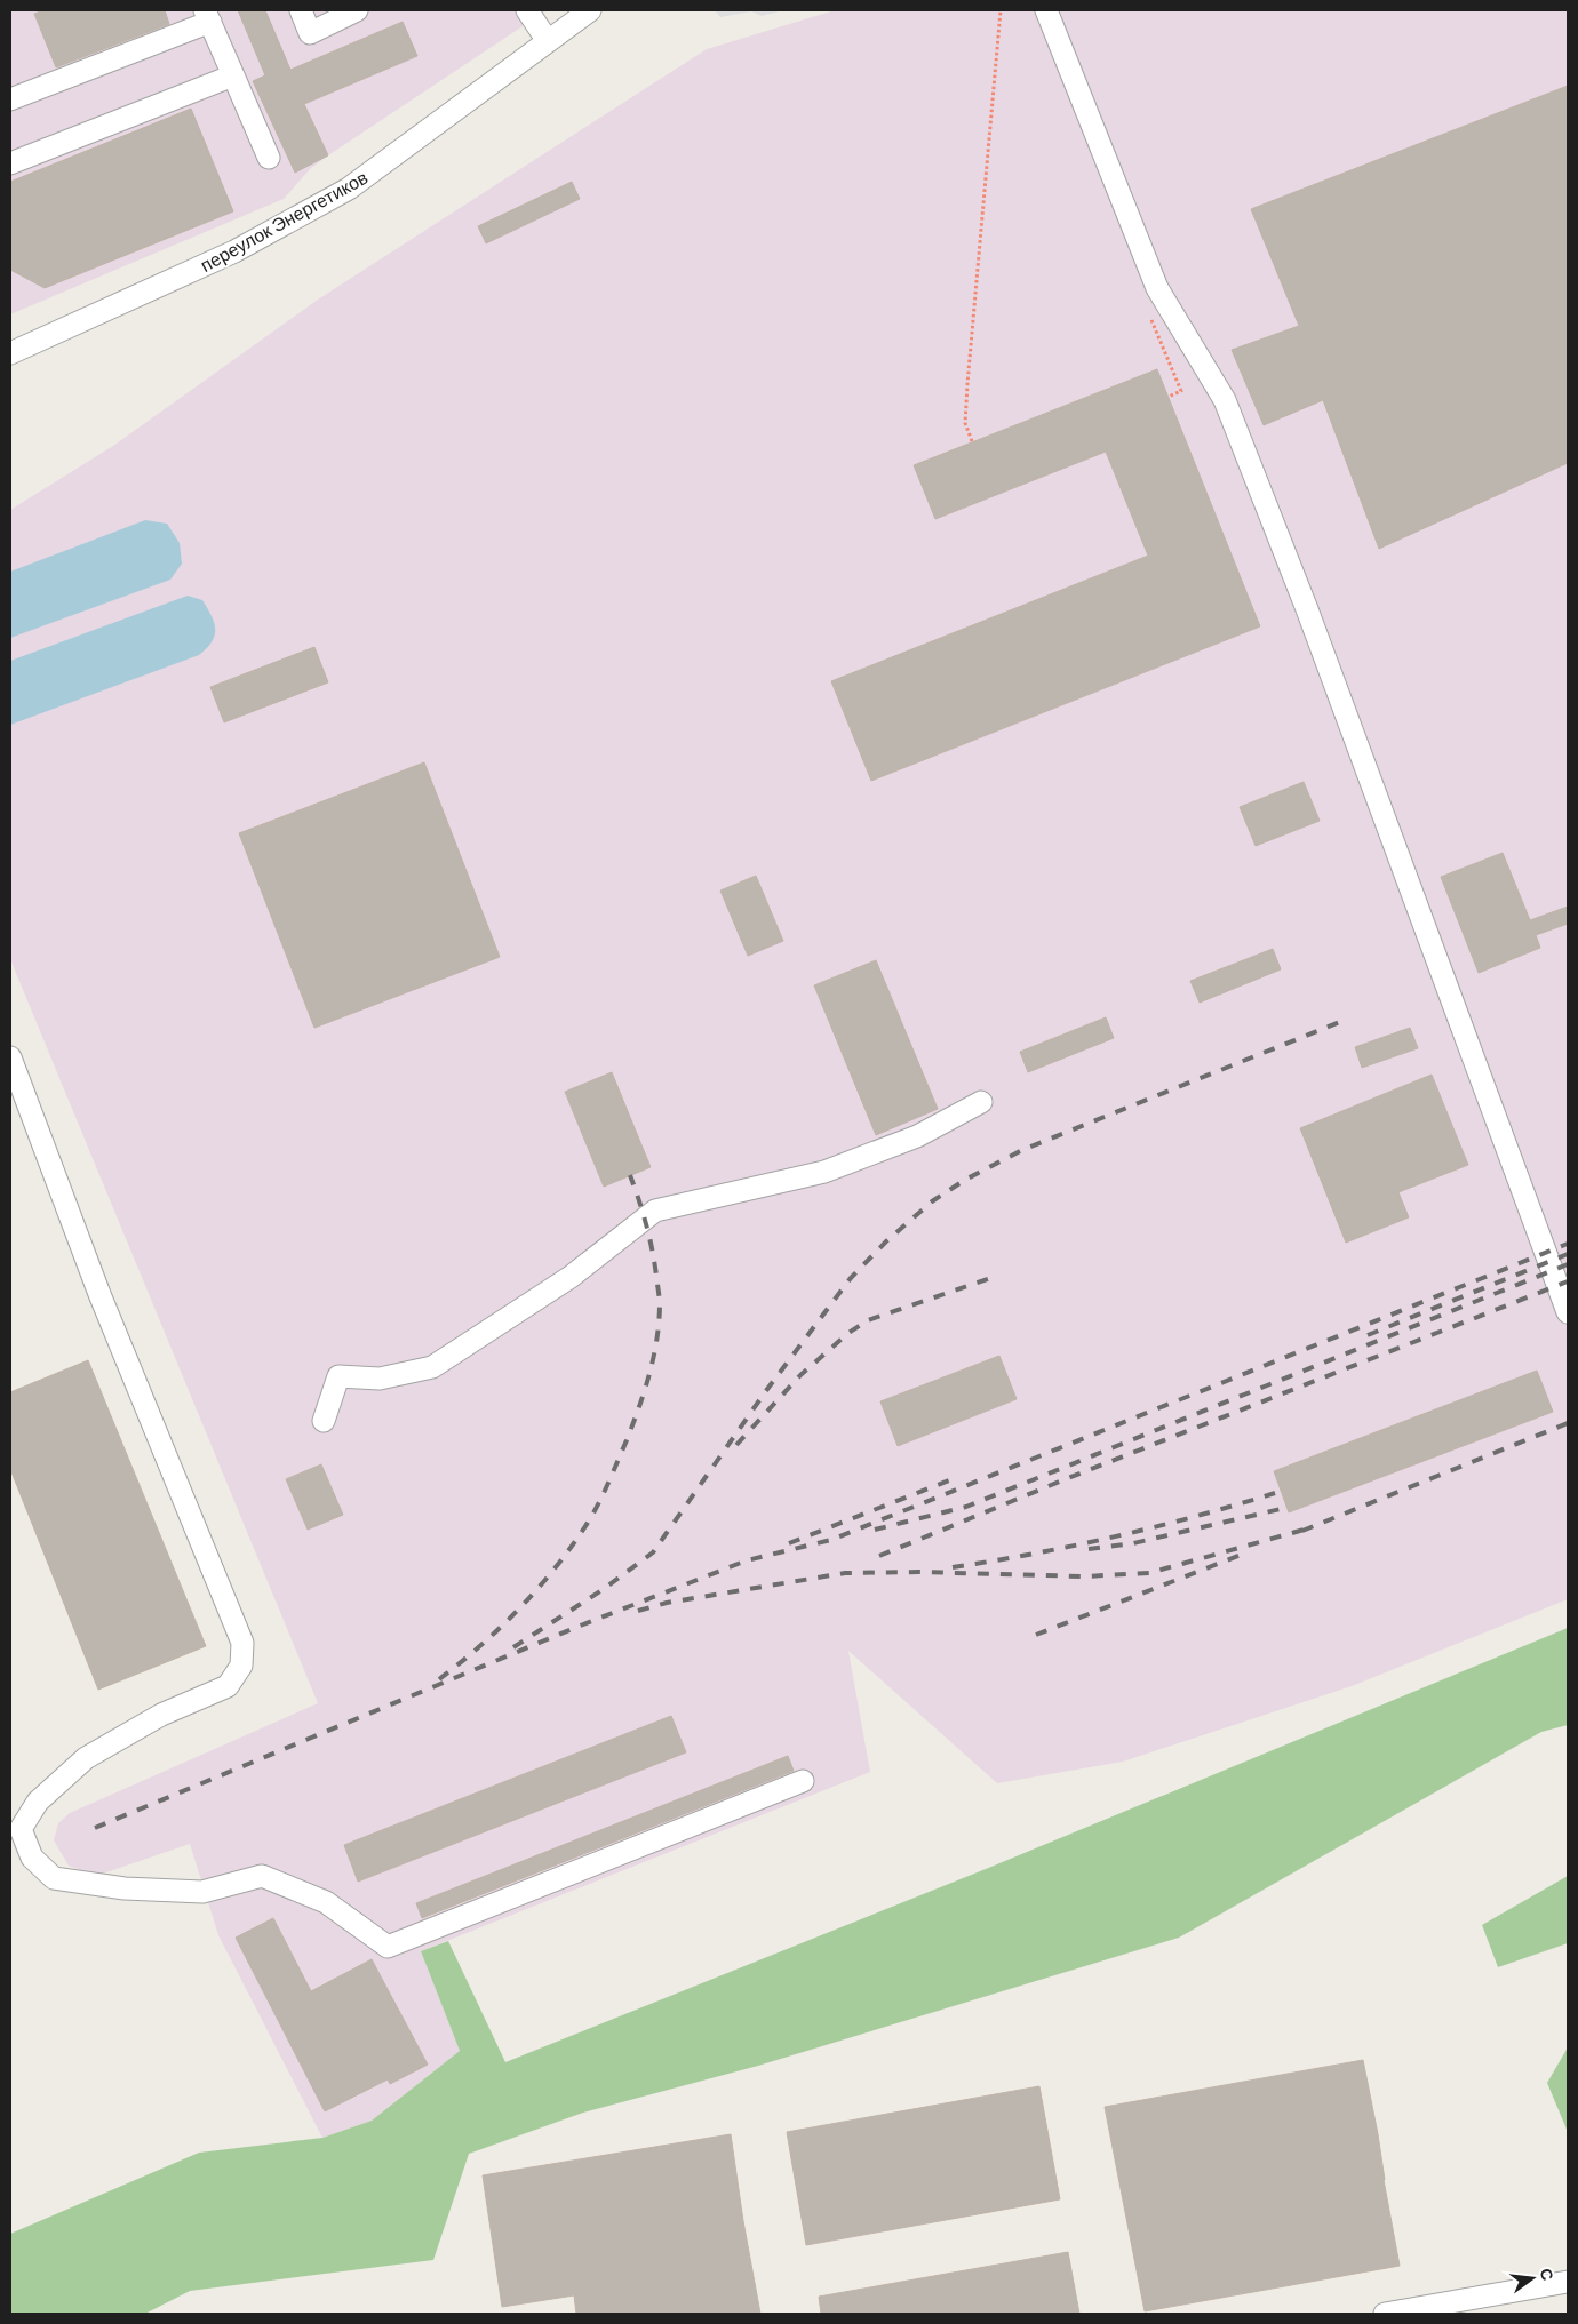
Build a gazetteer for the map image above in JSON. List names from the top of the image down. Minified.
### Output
{"streets":{"street":["переулок Энергетиков"]},"north":"right"}
